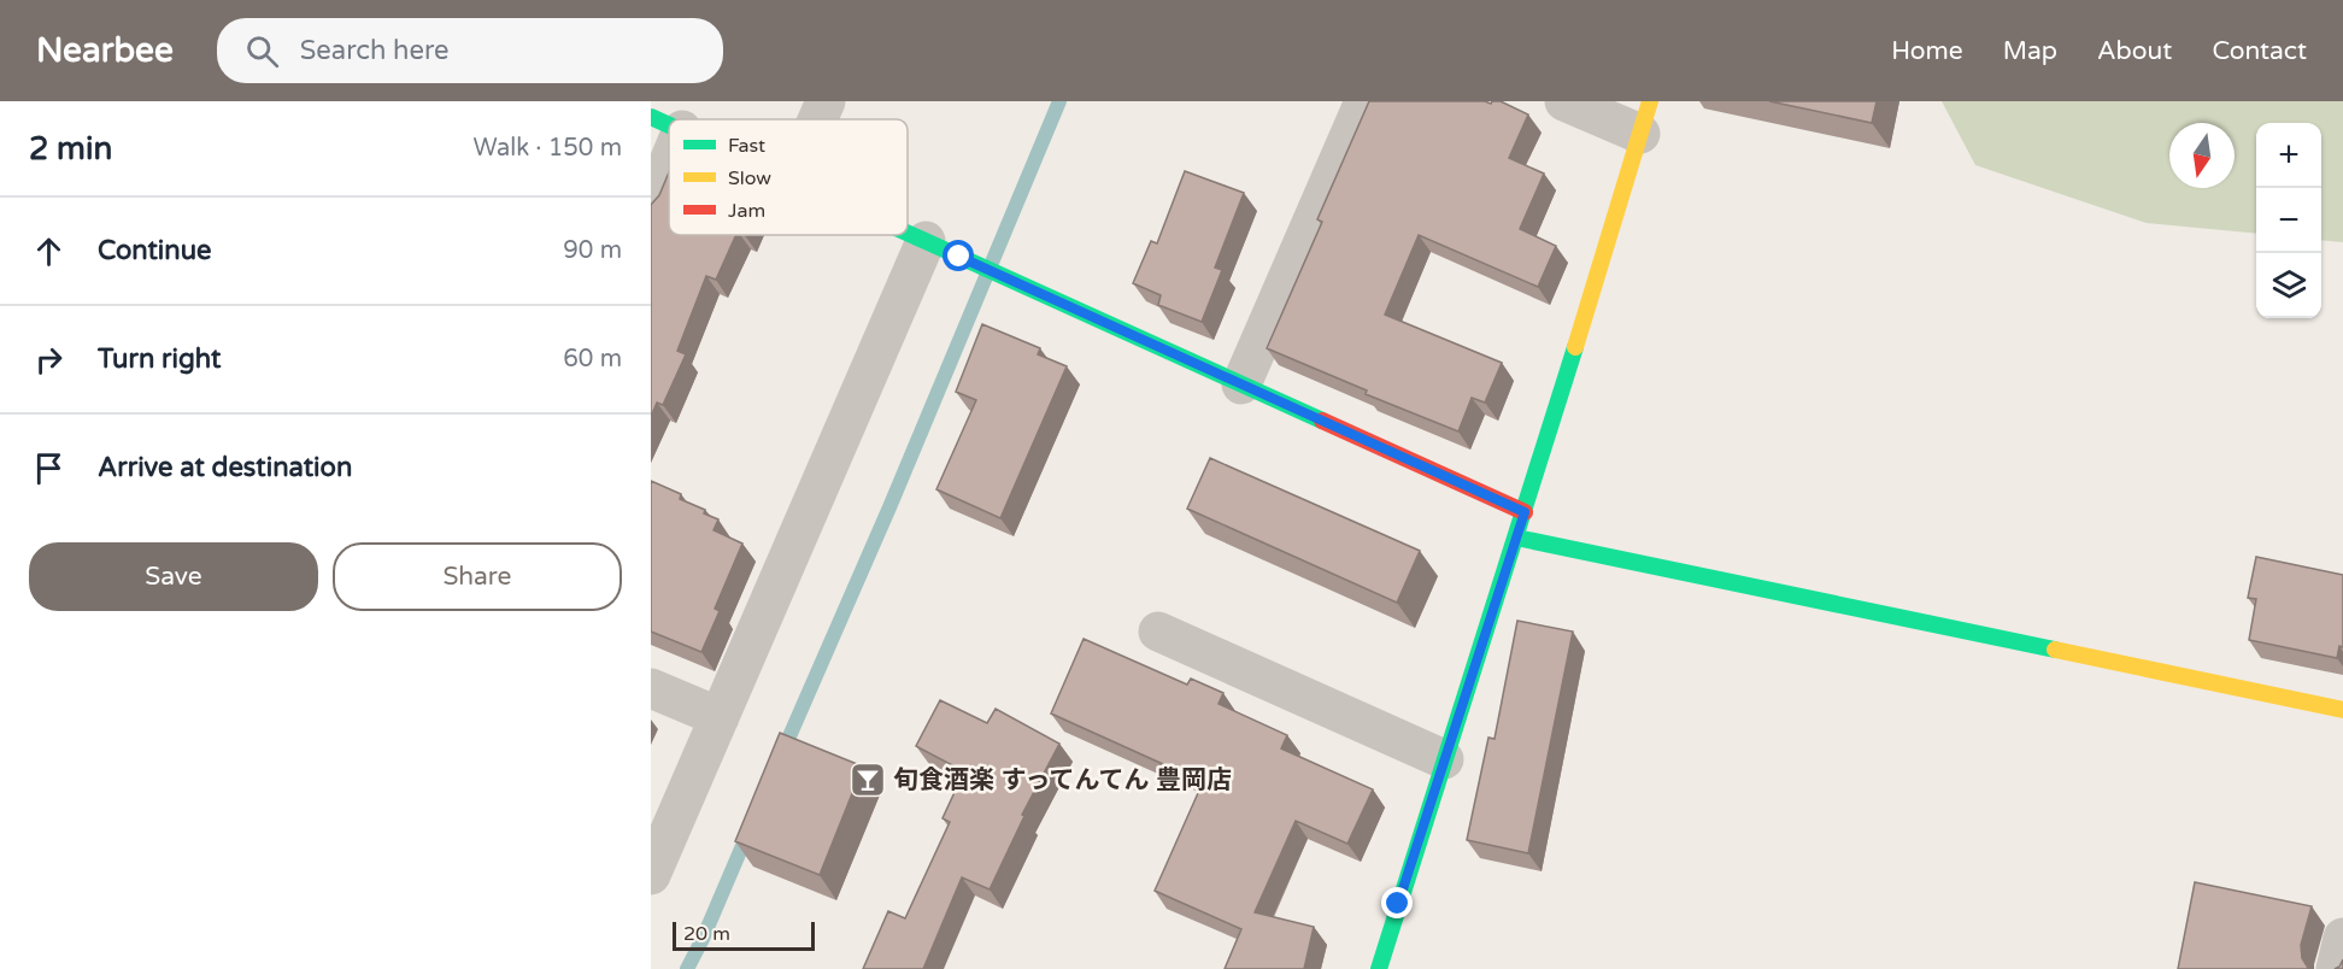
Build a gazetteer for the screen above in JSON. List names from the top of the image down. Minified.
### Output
{"places":{"bar":["旬食酒楽 すってんてん 豊岡店"]},"legend":["Fast","Slow","Jam"],"scale_bar":"20 m","north":"bottom","page":{"header":"Nearbee","search":"Search here","nav":["Home","Map","About","Contact"],"heading":["2 min","Walk · 150 m"],"map_buttons":["+","−"],"list":[["Continue","90 m"],["Turn right","60 m"],"Arrive at destination"],"buttons":["Save","Share"],"scale":"20 m"}}
